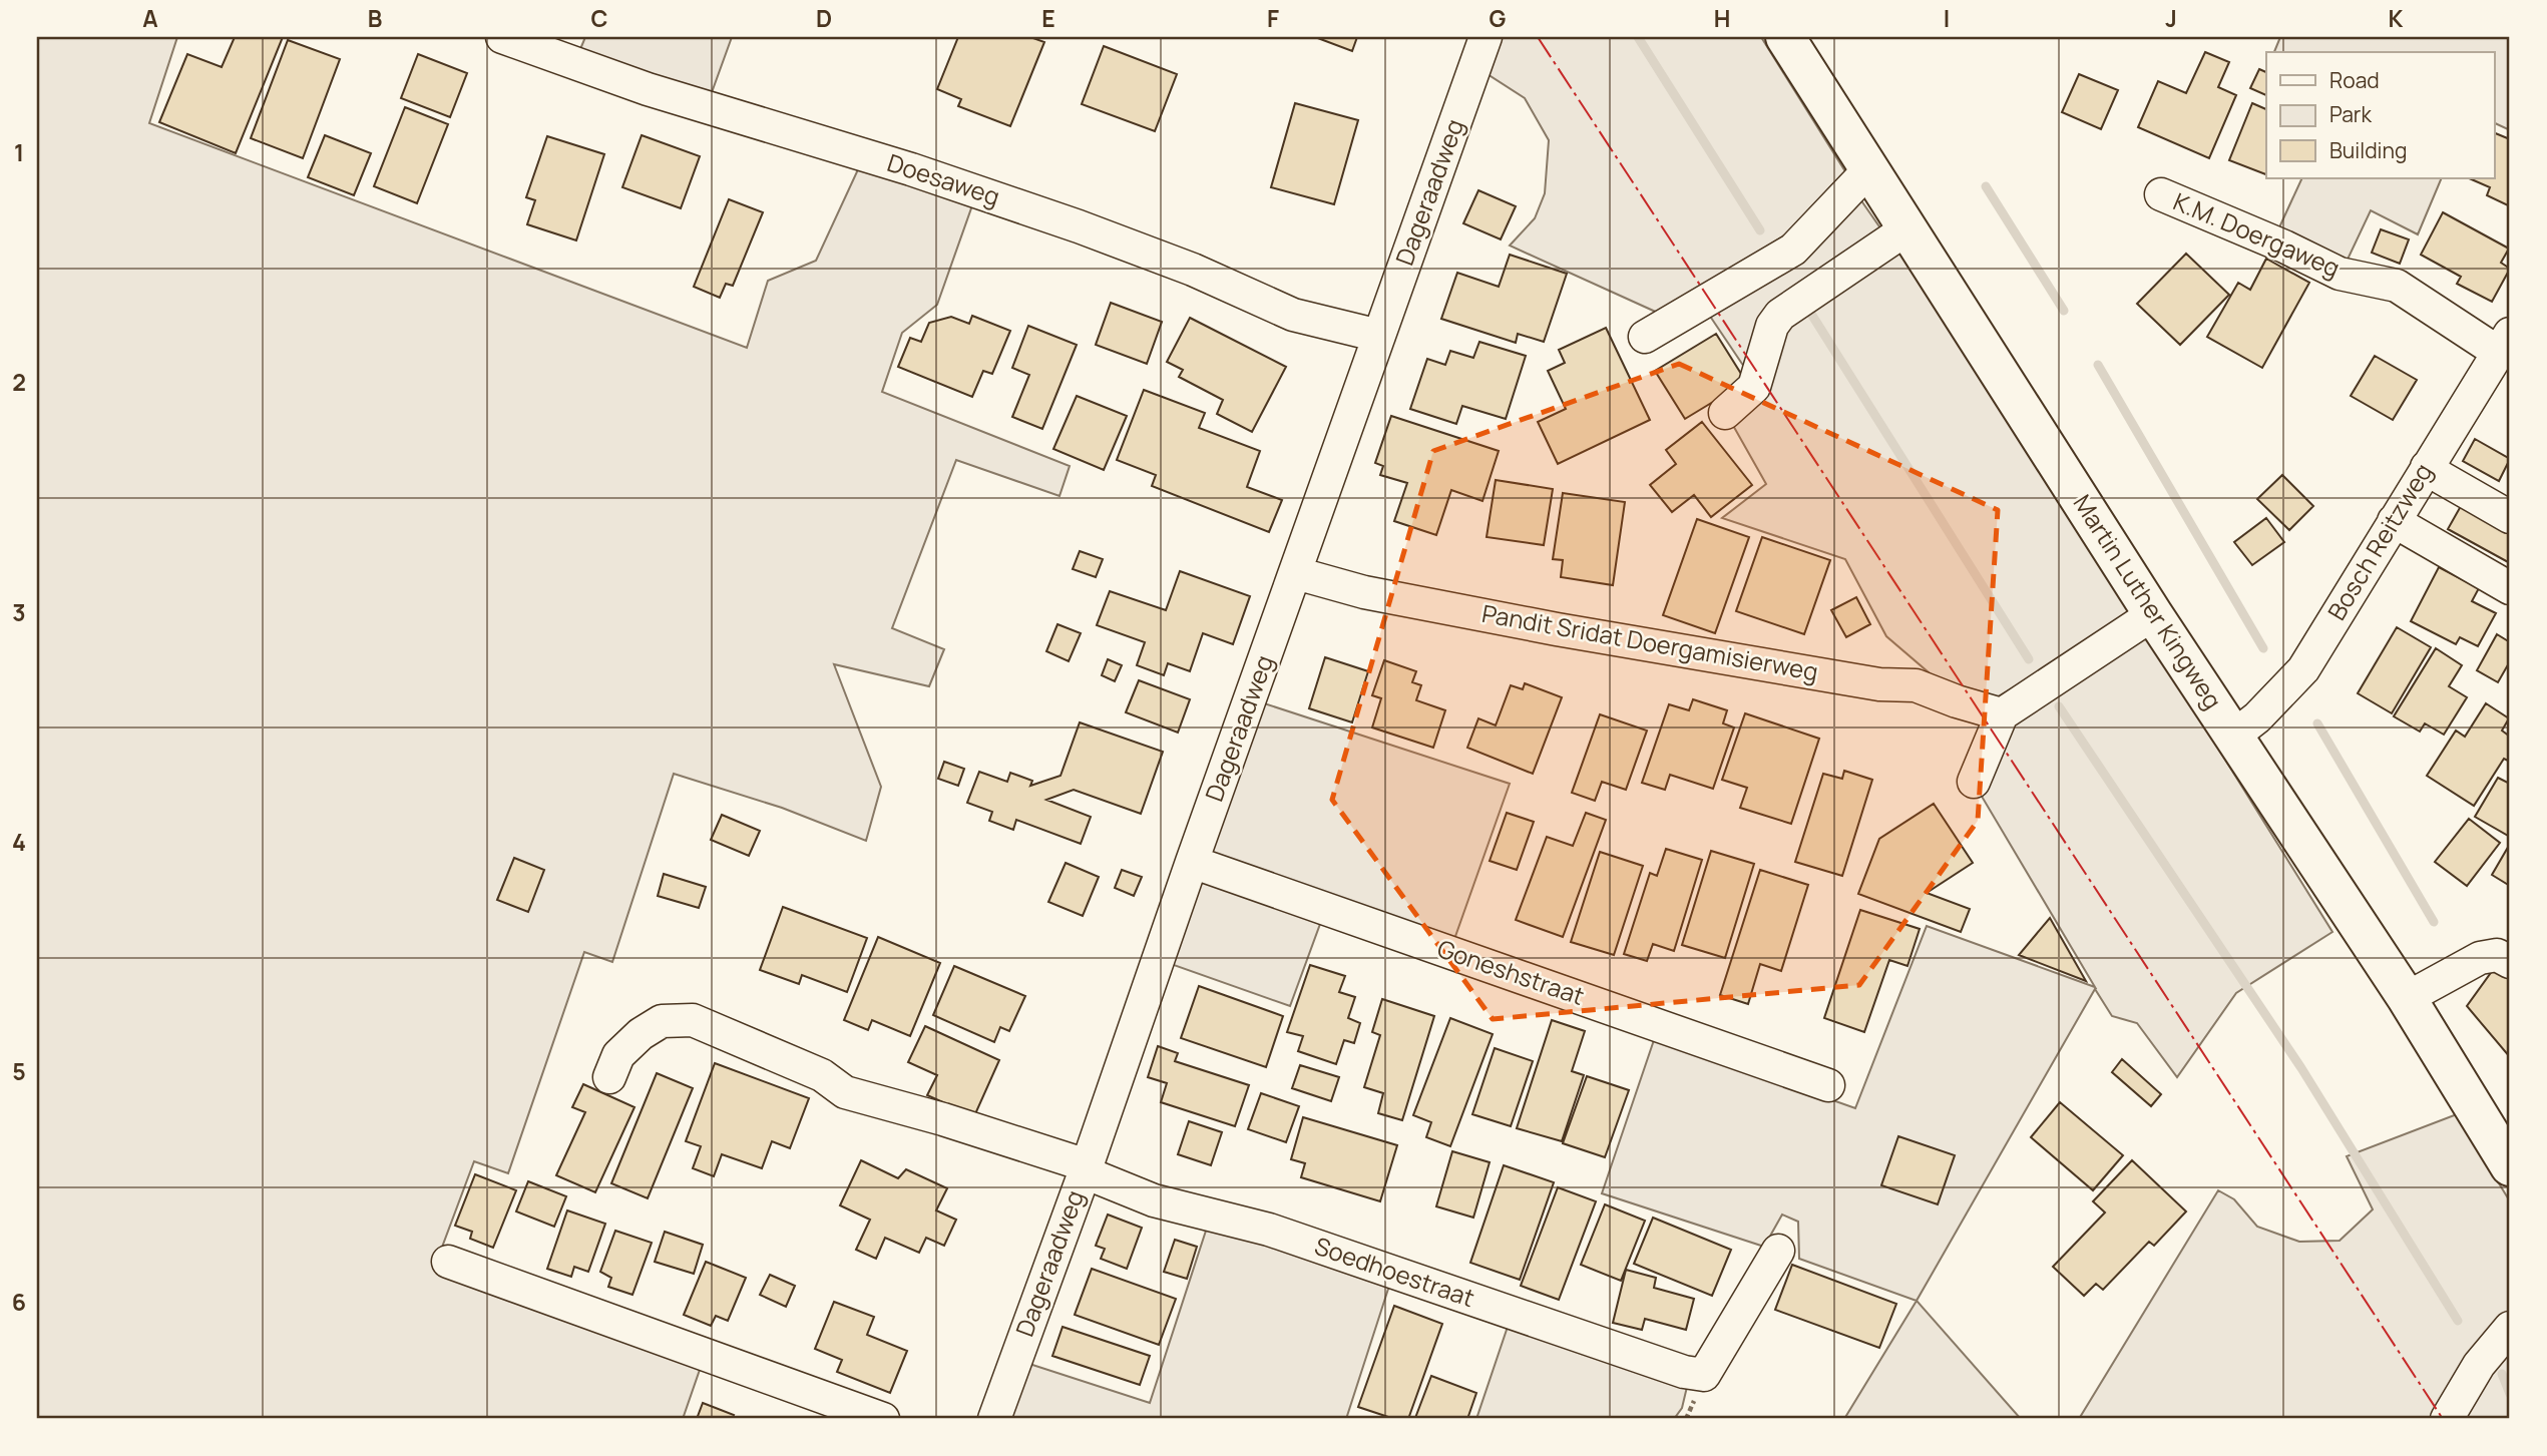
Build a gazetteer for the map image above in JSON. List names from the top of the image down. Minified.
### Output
{"streets":{"main road":["Martin Luther Kingweg"],"street":["Doesaweg","Dageraadweg","K.M. Doergaweg","Bosch Reitzweg","Pandit Sridat Doergamisierweg","Goneshstraat","Soedhoestraat"]},"crossings":[["Doesaweg","Dageraadweg"],["Dageraadweg","Pandit Sridat Doergamisierweg"],["Dageraadweg","Goneshstraat"],["Dageraadweg","Soedhoestraat"],["K.M. Doergaweg","Bosch Reitzweg"],["Bosch Reitzweg","Martin Luther Kingweg"]],"legend":["Road","Park","Building"],"grid":{"columns":["A","B","C","D","E","F","G","H","I","J","K"],"rows":["1","2","3","4","5","6"]}}
